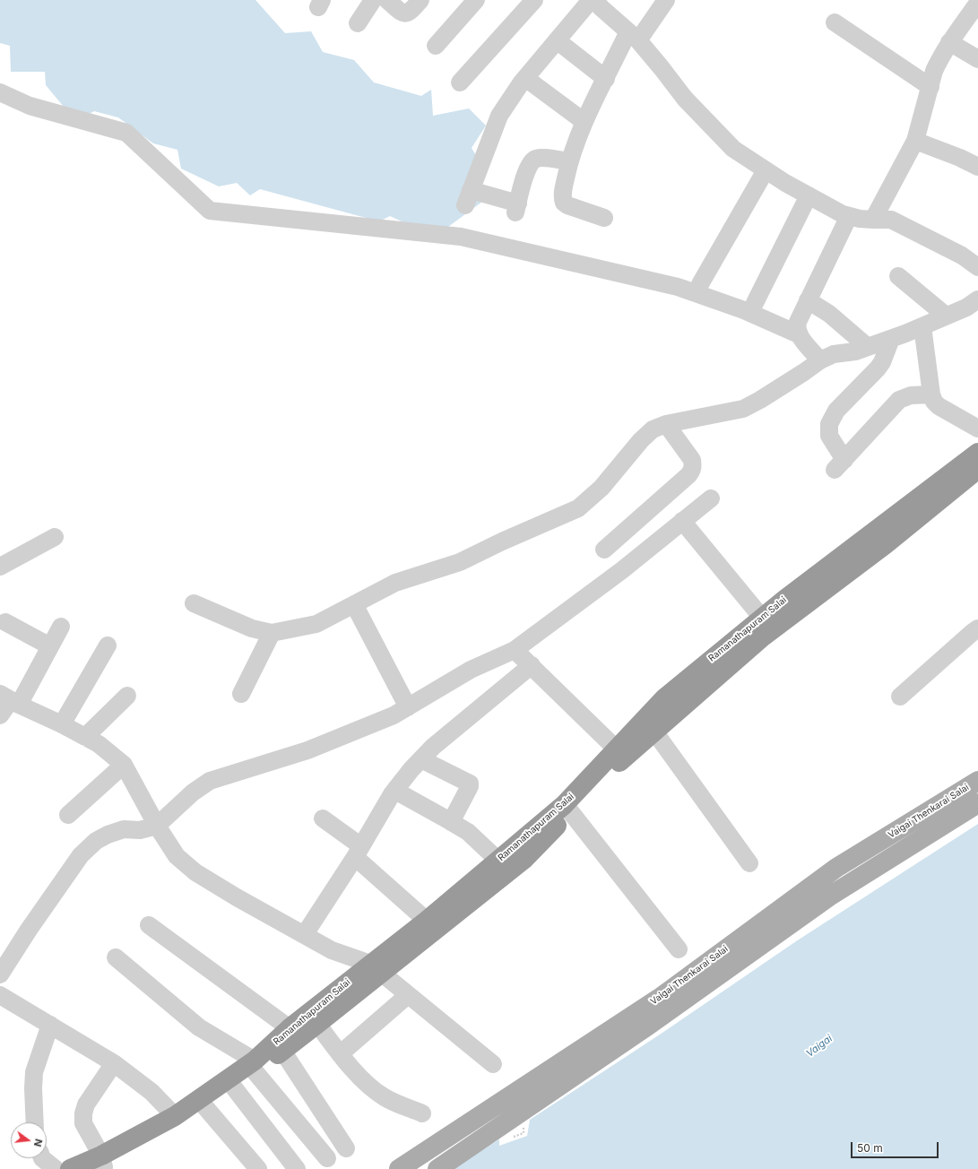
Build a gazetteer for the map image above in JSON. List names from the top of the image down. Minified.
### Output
{"streets":{"highway":["Ramanathapuram Salai"],"main road":["Vaigai Thenkarai Salai"]},"water":["Vaigai"],"scale_bar":"50 m","north":"right"}
